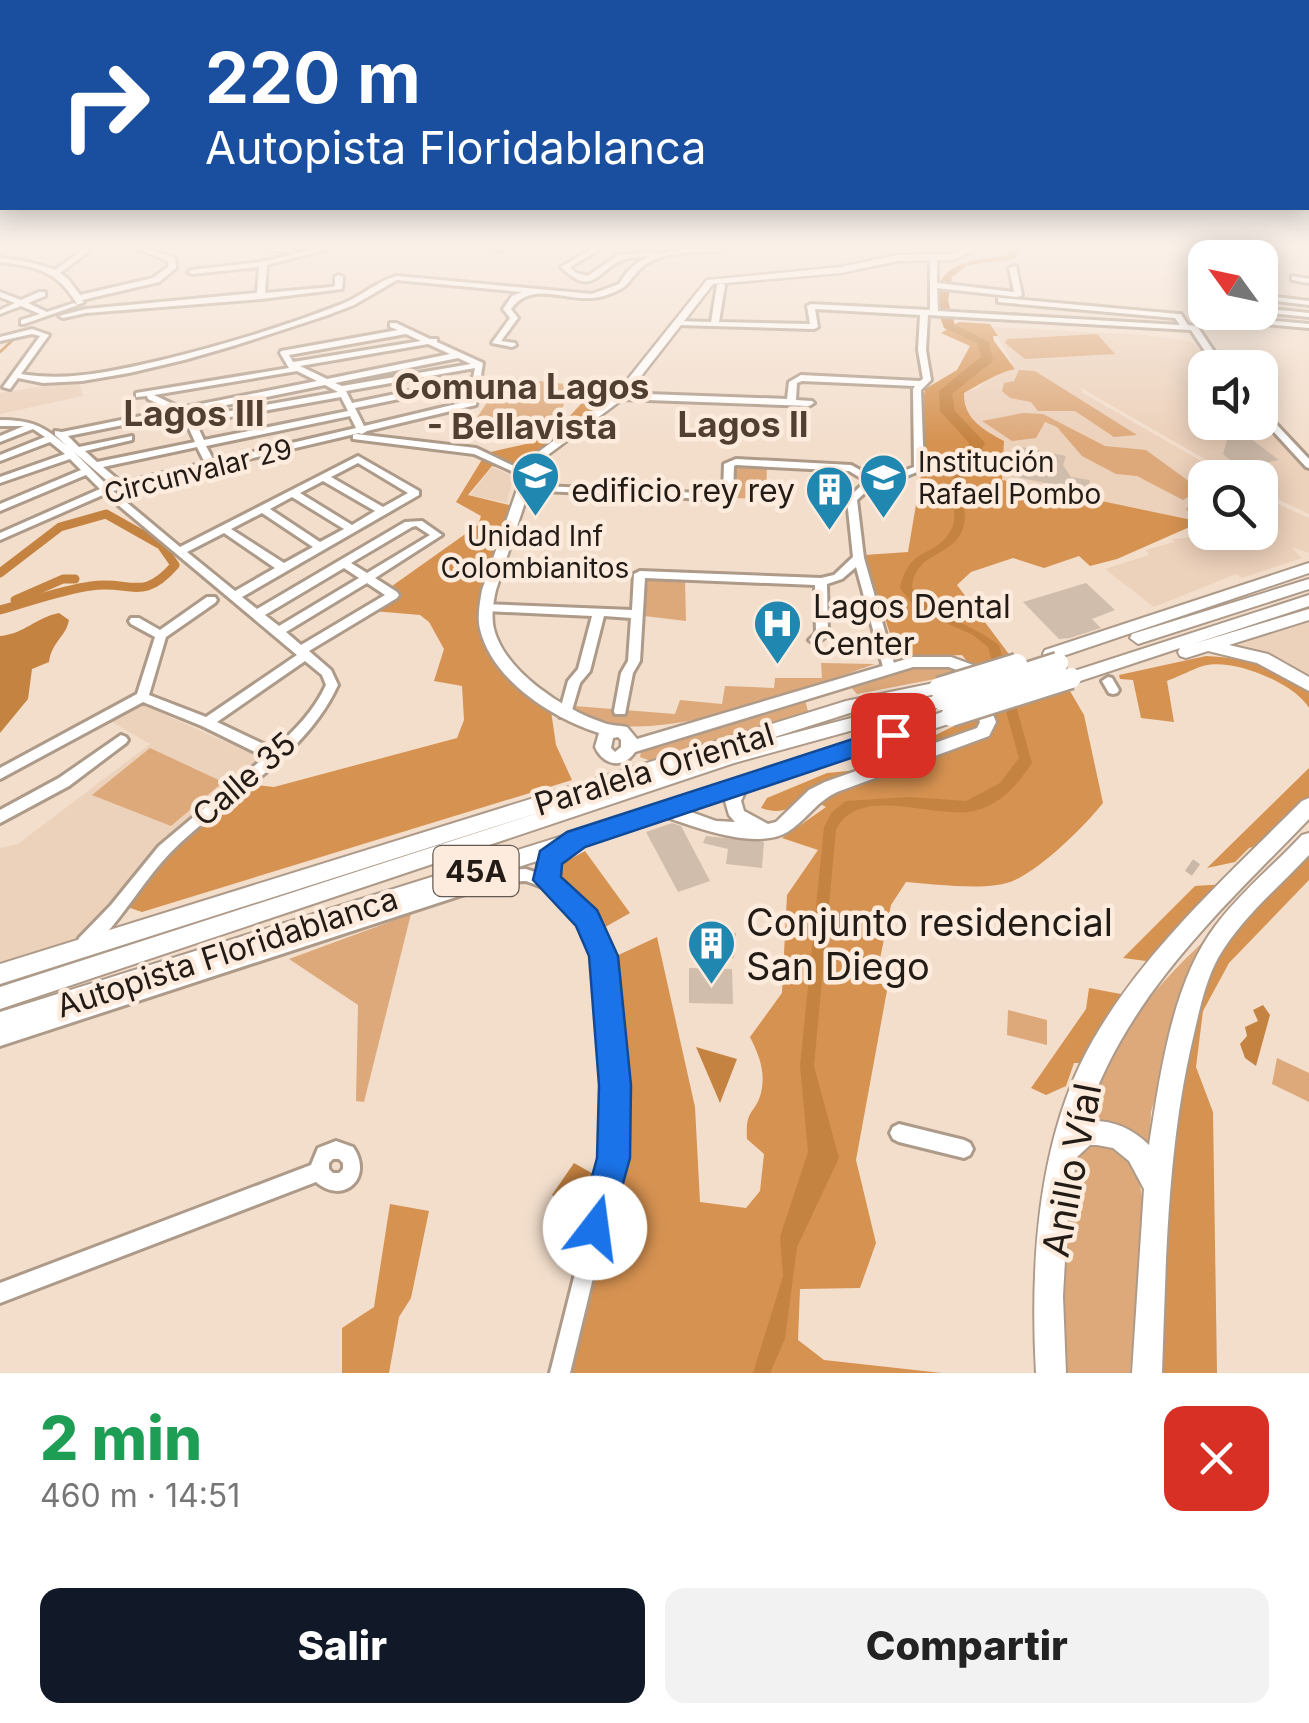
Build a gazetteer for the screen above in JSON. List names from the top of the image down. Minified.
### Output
{"streets":{"highway":["Paralela Oriental","45A","Autopista Floridablanca","Anillo Víal"],"street":["Circunvalar 29","Calle 35"]},"crossings":[["Paralela Oriental","Calle 35"],["Paralela Oriental","Autopista Floridablanca"],["45A","Autopista Floridablanca"]],"districts":["Comuna Lagos - Bellavista","Lagos III","Lagos II"],"places":{"school or university":["Unidad Inf Colombianitos","Institución Rafael Pombo"],"building":["edificio rey rey","Conjunto residencial San Diego"],"hospital":["Lagos Dental Center"]},"north":"top left","page":{"turn":["220 m","Autopista Floridablanca"],"heading":["2 min","460 m · 14:51"],"buttons":["Salir","Compartir"]}}
